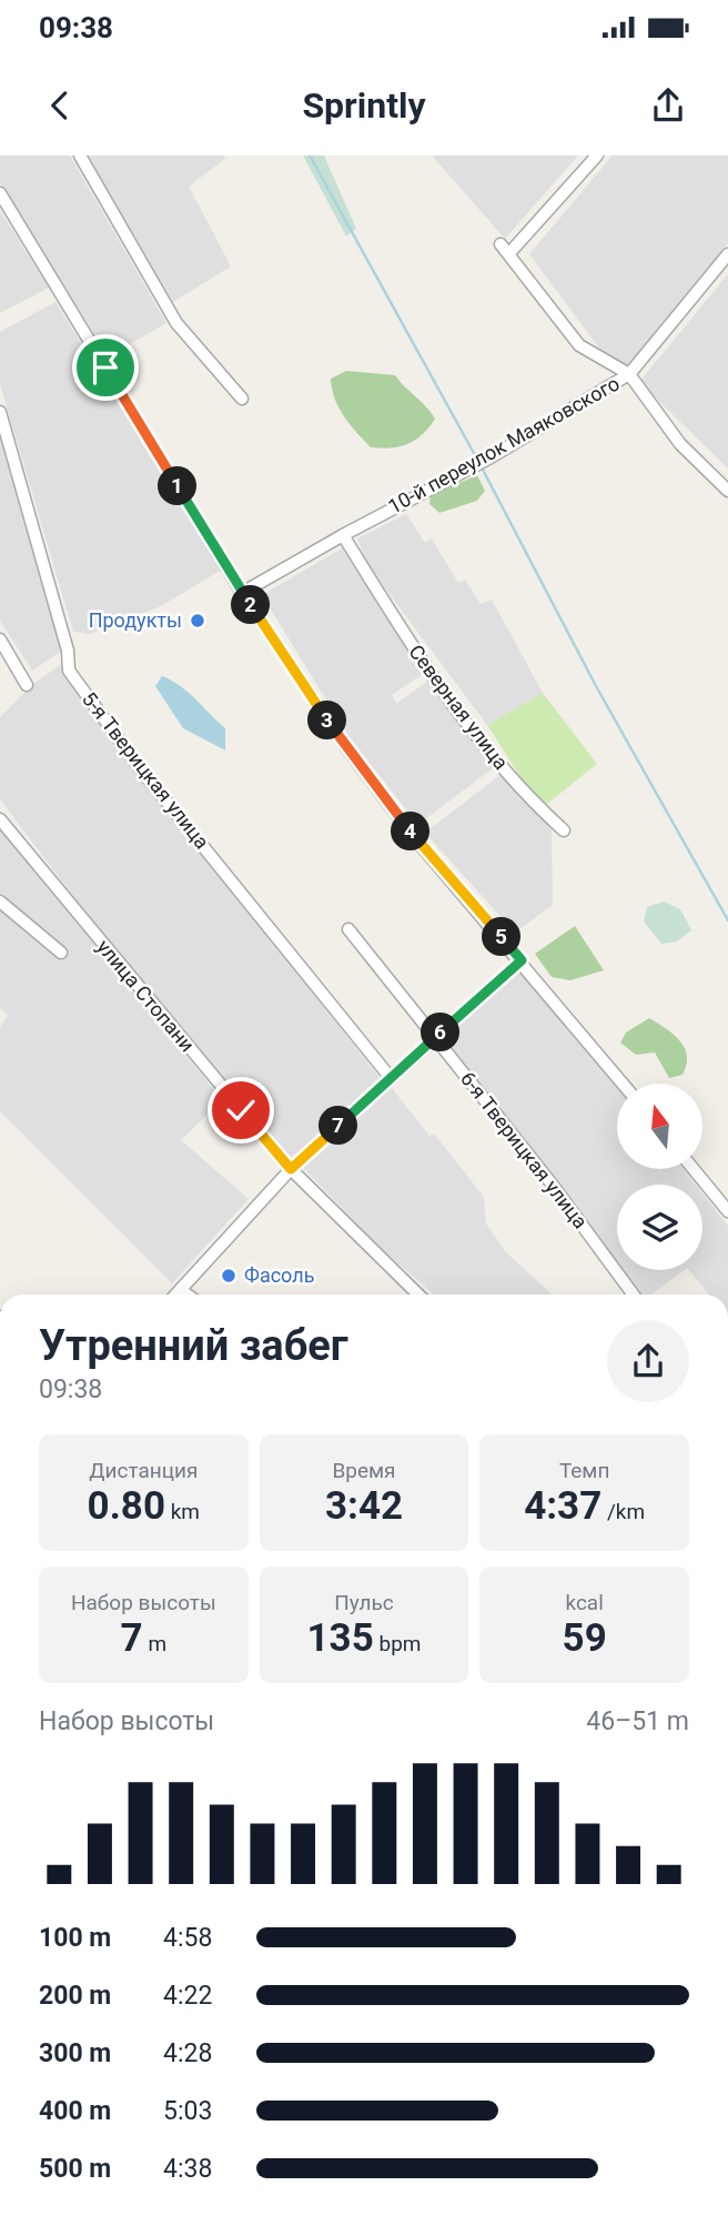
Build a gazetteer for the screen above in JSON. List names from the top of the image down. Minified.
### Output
{"streets":{"street":["10-й переулок Маяковского","Северная улица","5-я Тверицкая улица","улица Стопани","6-я Тверицкая улица"]},"crossings":[["10-й переулок Маяковского","Северная улица"]],"places":["Продукты","Фасоль"],"north":"top","page":{"status":"09:38","header":"Sprintly","pins":["1","2","3","4","5","6","7"],"heading":["Утренний забег","09:38"],"stats":[["Дистанция","0.80 km"],["Время","3:42"],["Темп","4:37 /km"],["Набор высоты","7 m"],["Пульс","135 bpm"],["kcal","59"]],"chart":["Набор высоты","46–51 m"],"list":[{"name":"100 m","note":"4:58"},{"name":"200 m","note":"4:22"},{"name":"300 m","note":"4:28"},{"name":"400 m","note":"5:03"},{"name":"500 m","note":"4:38"}]}}
